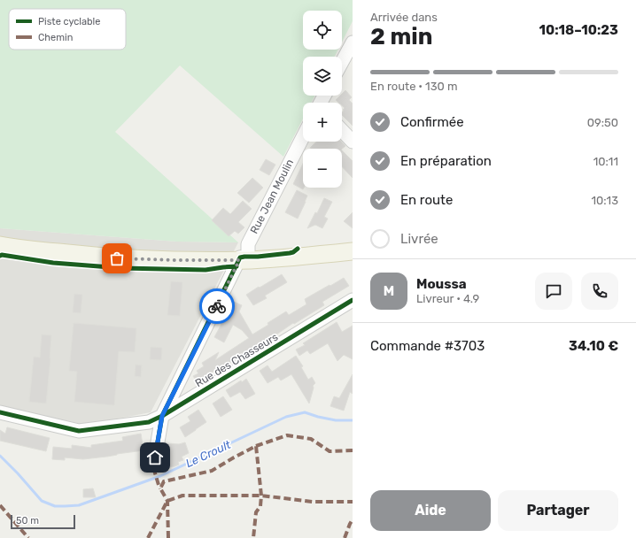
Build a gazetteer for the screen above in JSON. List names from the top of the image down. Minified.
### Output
{"streets":{"street":["Rue Jean Moulin","Rue des Chasseurs"]},"crossings":[["Rue Jean Moulin","Rue des Chasseurs"]],"water":["Le Croult"],"legend":["Piste cyclable","Chemin"],"scale_bar":"50 m","page":{"heading":["2 min","Arrivée dans","10:18–10:23"],"panel":["Moussa","Livreur · 4.9","Commande #3703","34.10 €"],"map_buttons":["+","−"],"bar":"En route · 130 m","list":[["Confirmée","09:50"],["En préparation","10:11"],["En route","10:13"],"Livrée"],"round":"M","buttons":["Aide","Partager"],"scale":"50 m"}}
